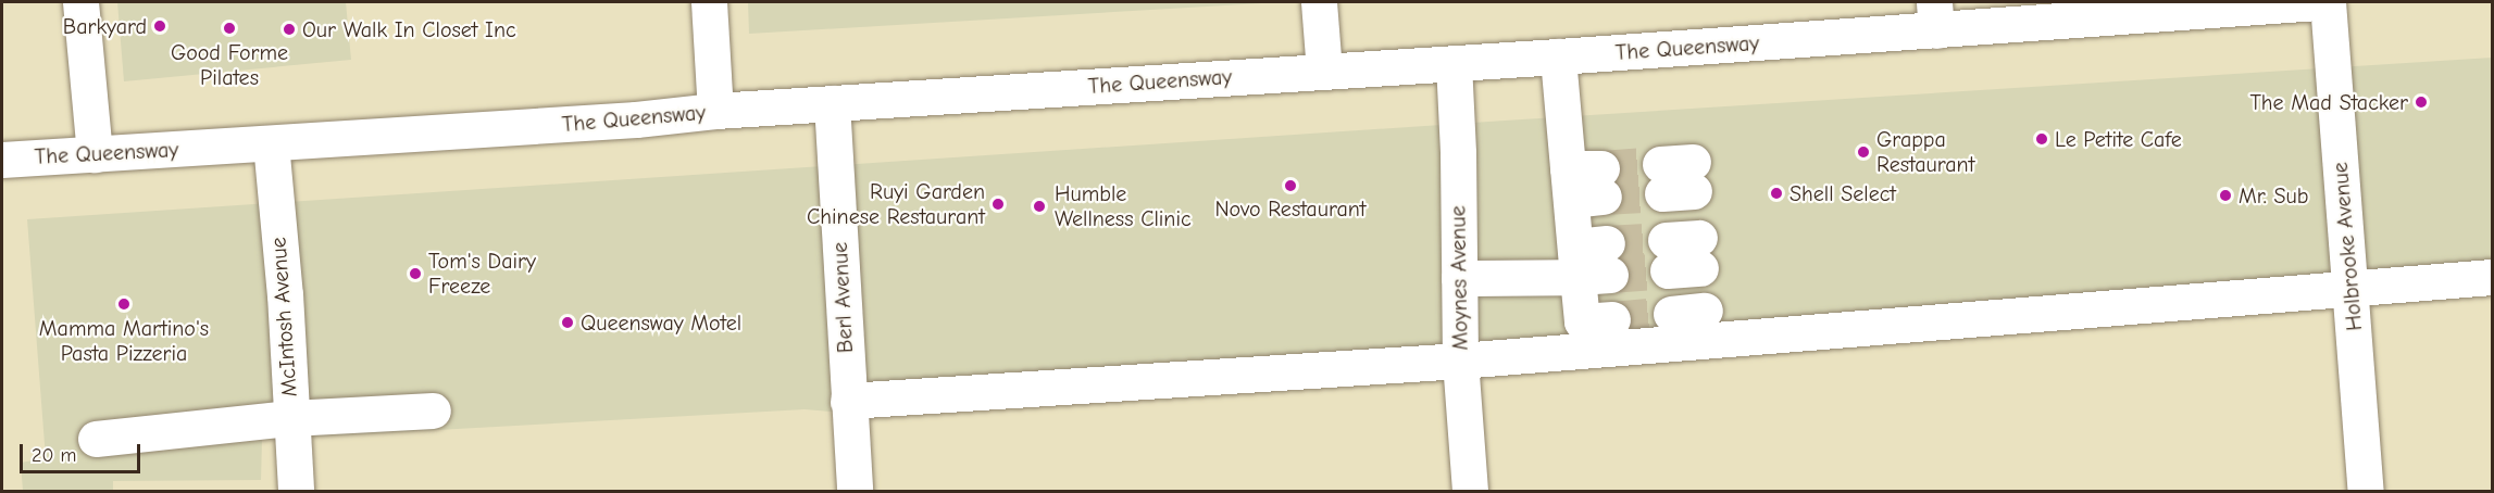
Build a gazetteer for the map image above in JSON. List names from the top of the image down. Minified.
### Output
{"streets":{"main road":["The Queensway","Holbrooke Avenue","Moynes Avenue","Berl Avenue","McIntosh Avenue"]},"crossings":[["The Queensway","Moynes Avenue"],["The Queensway","Berl Avenue"],["The Queensway","McIntosh Avenue"]],"places":["Barkyard","Good Forme Pilates","Our Walk In Closet Inc","The Mad Stacker","Le Petite Cafe","Grappa Restaurant","Novo Restaurant","Shell Select","Mr. Sub","Ruyi Garden Chinese Restaurant","Humble Wellness Clinic","Tom's Dairy Freeze","Mamma Martino's Pasta Pizzeria","Queensway Motel"],"scale_bar":"20 m"}
